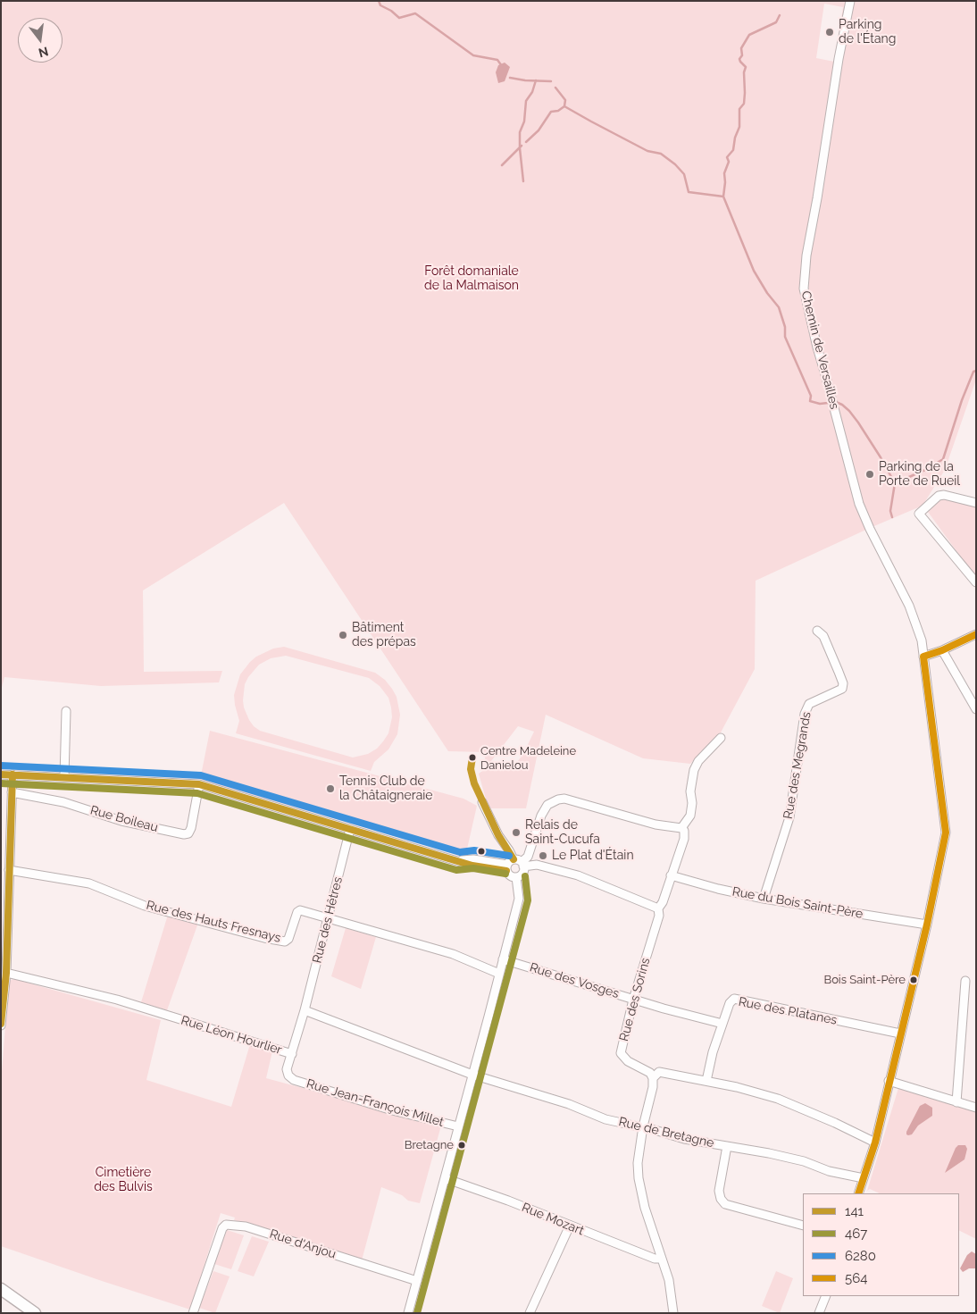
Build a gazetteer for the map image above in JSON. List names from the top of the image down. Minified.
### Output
{"streets":{"street":["Chemin de Versailles","Rue des Megrands","Rue Boileau","Rue du Bois Saint-Père","Rue des Hêtres","Rue des Hauts Fresnays","Rue des Vosges","Rue des Sorins","Rue des Platanes","Rue Léon Hourlier","Rue Jean-François Millet","Rue de Bretagne","Rue Mozart","Rue d'Anjou"]},"crossings":[["Chemin de Versailles","Rue du Bois Saint-Père"],["Chemin de Versailles","Rue des Platanes"],["Chemin de Versailles","Rue de Bretagne"],["Rue des Megrands","Rue du Bois Saint-Père"],["Rue du Bois Saint-Père","Rue des Sorins"],["Rue des Hêtres","Rue des Hauts Fresnays"],["Rue des Hêtres","Rue Léon Hourlier"],["Rue des Vosges","Rue des Sorins"],["Rue des Vosges","Rue des Platanes"],["Rue Léon Hourlier","Rue Jean-François Millet"]],"parks":["Forêt domaniale de la Malmaison","Cimetière des Bulvis"],"places":["Parking de l'Étang","Parking de la Porte de Rueil","Bâtiment des prépas","Centre Madeleine Danielou","Tennis Club de la Châtaigneraie","Relais de Saint-Cucufa","Le Plat d'Étain","Bois Saint-Père","Bretagne"],"lines":["transit line 564","transit line 141","transit line 6280","transit line 467"],"legend":["141","467","6280","564"],"north":"bottom"}
